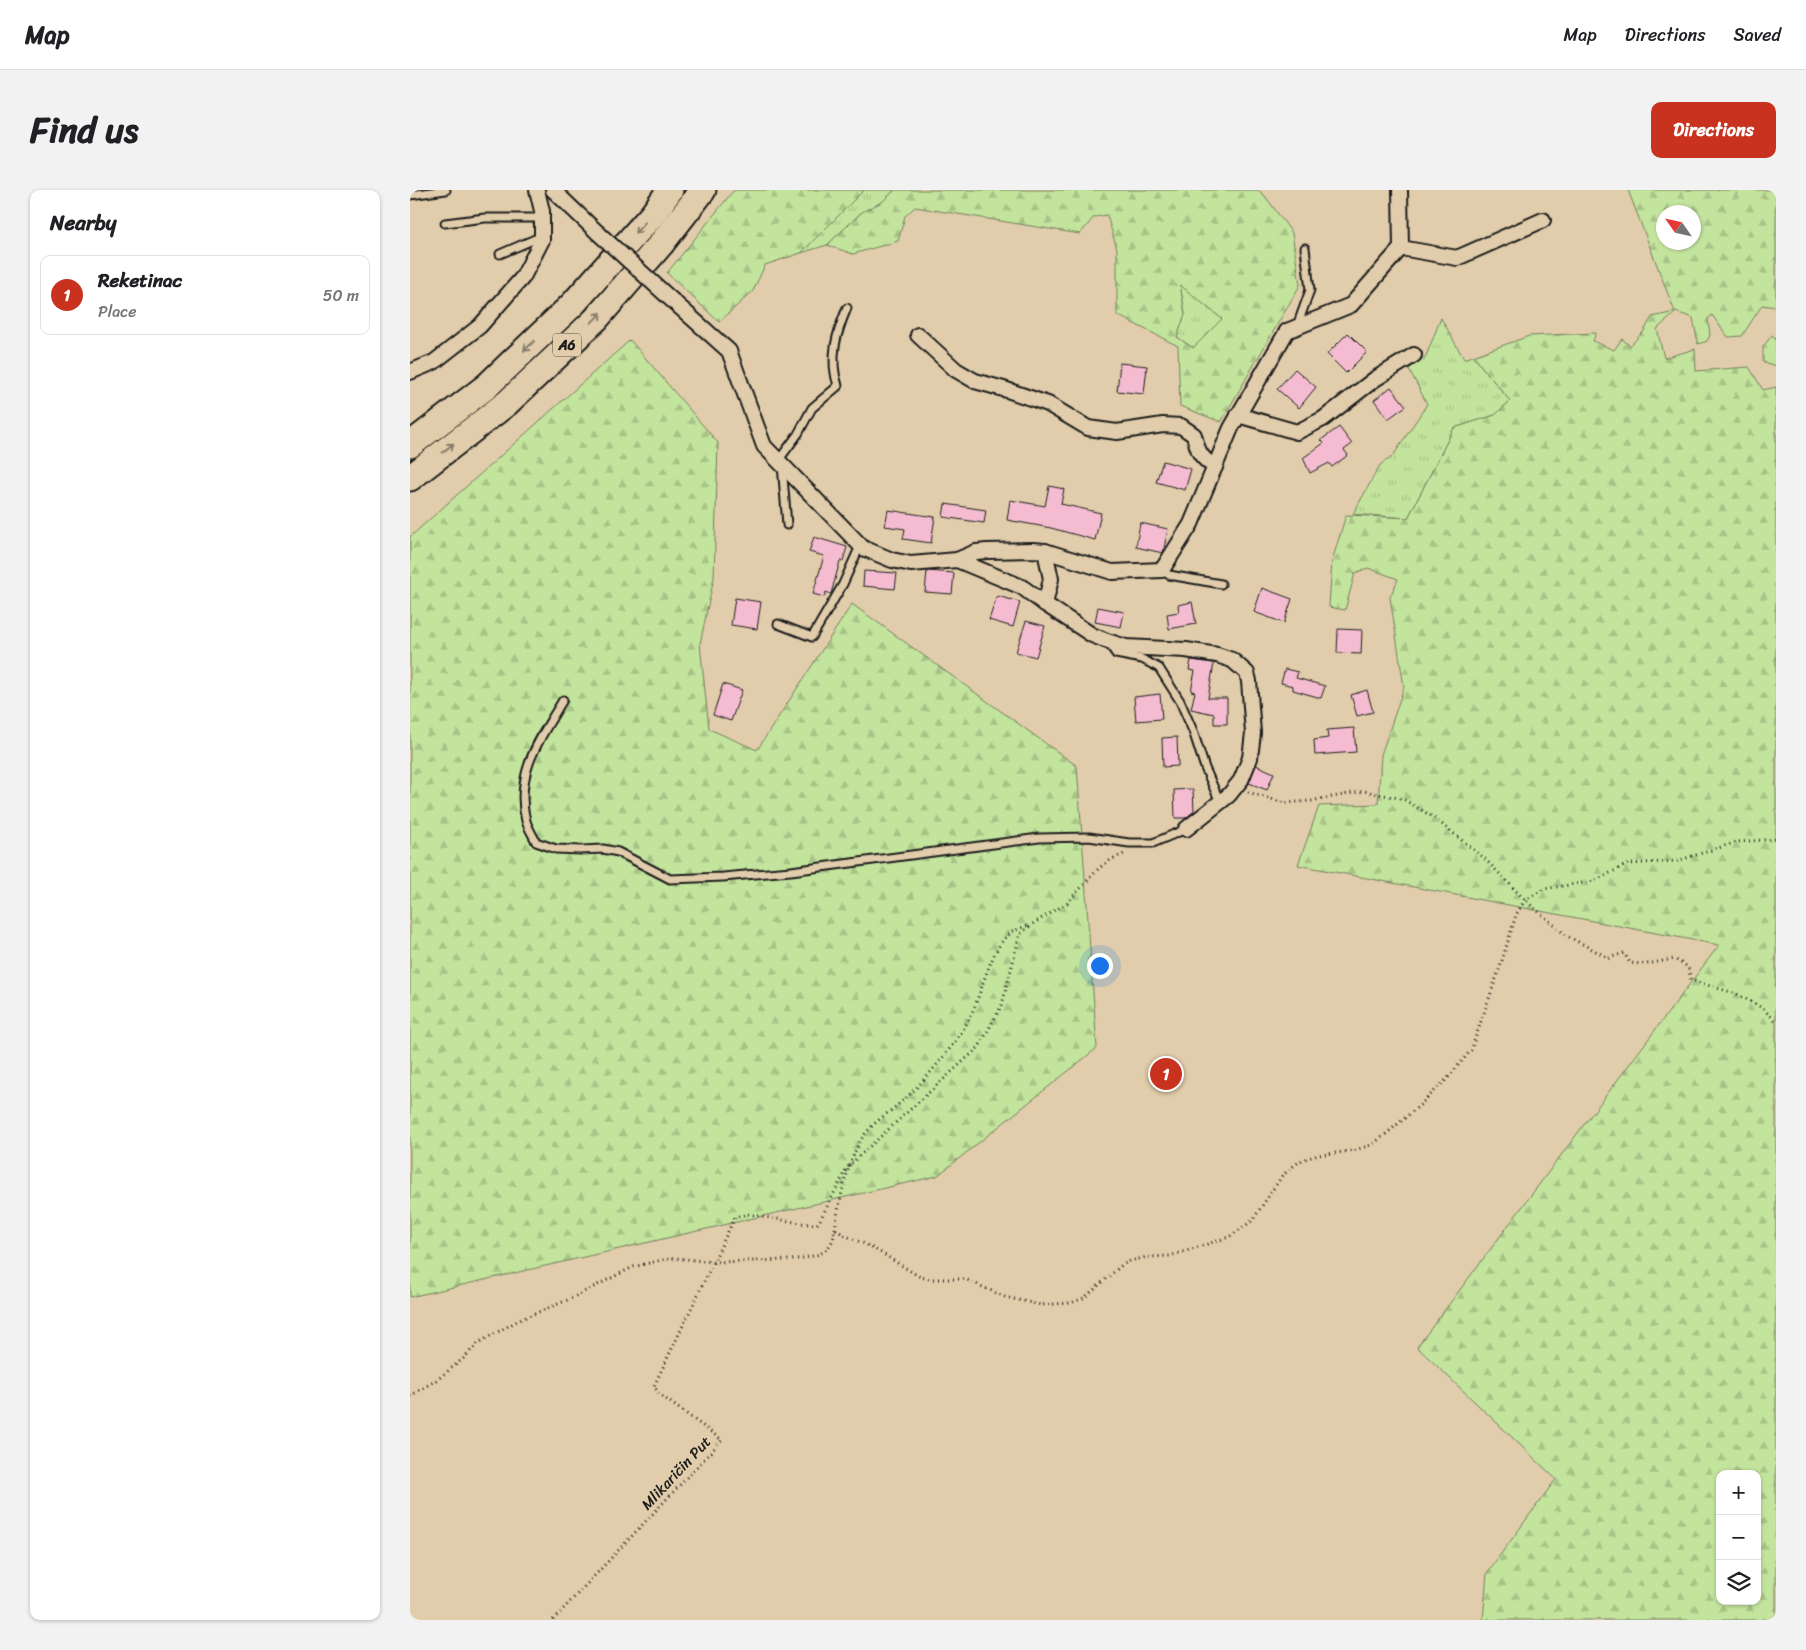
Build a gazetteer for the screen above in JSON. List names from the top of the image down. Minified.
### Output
{"streets":{"highway":["A6"],"path":["Mlikaričin Put"]},"north":"top left","page":{"header":"Map","nav":["Map","Directions","Saved"],"title":"Find us","buttons":"Directions","heading":"Nearby","list":[{"mark":"1","name":"Reketinac","note":"Place","value":"50 m"}],"pins":"1","map_buttons":["+","−"]}}
